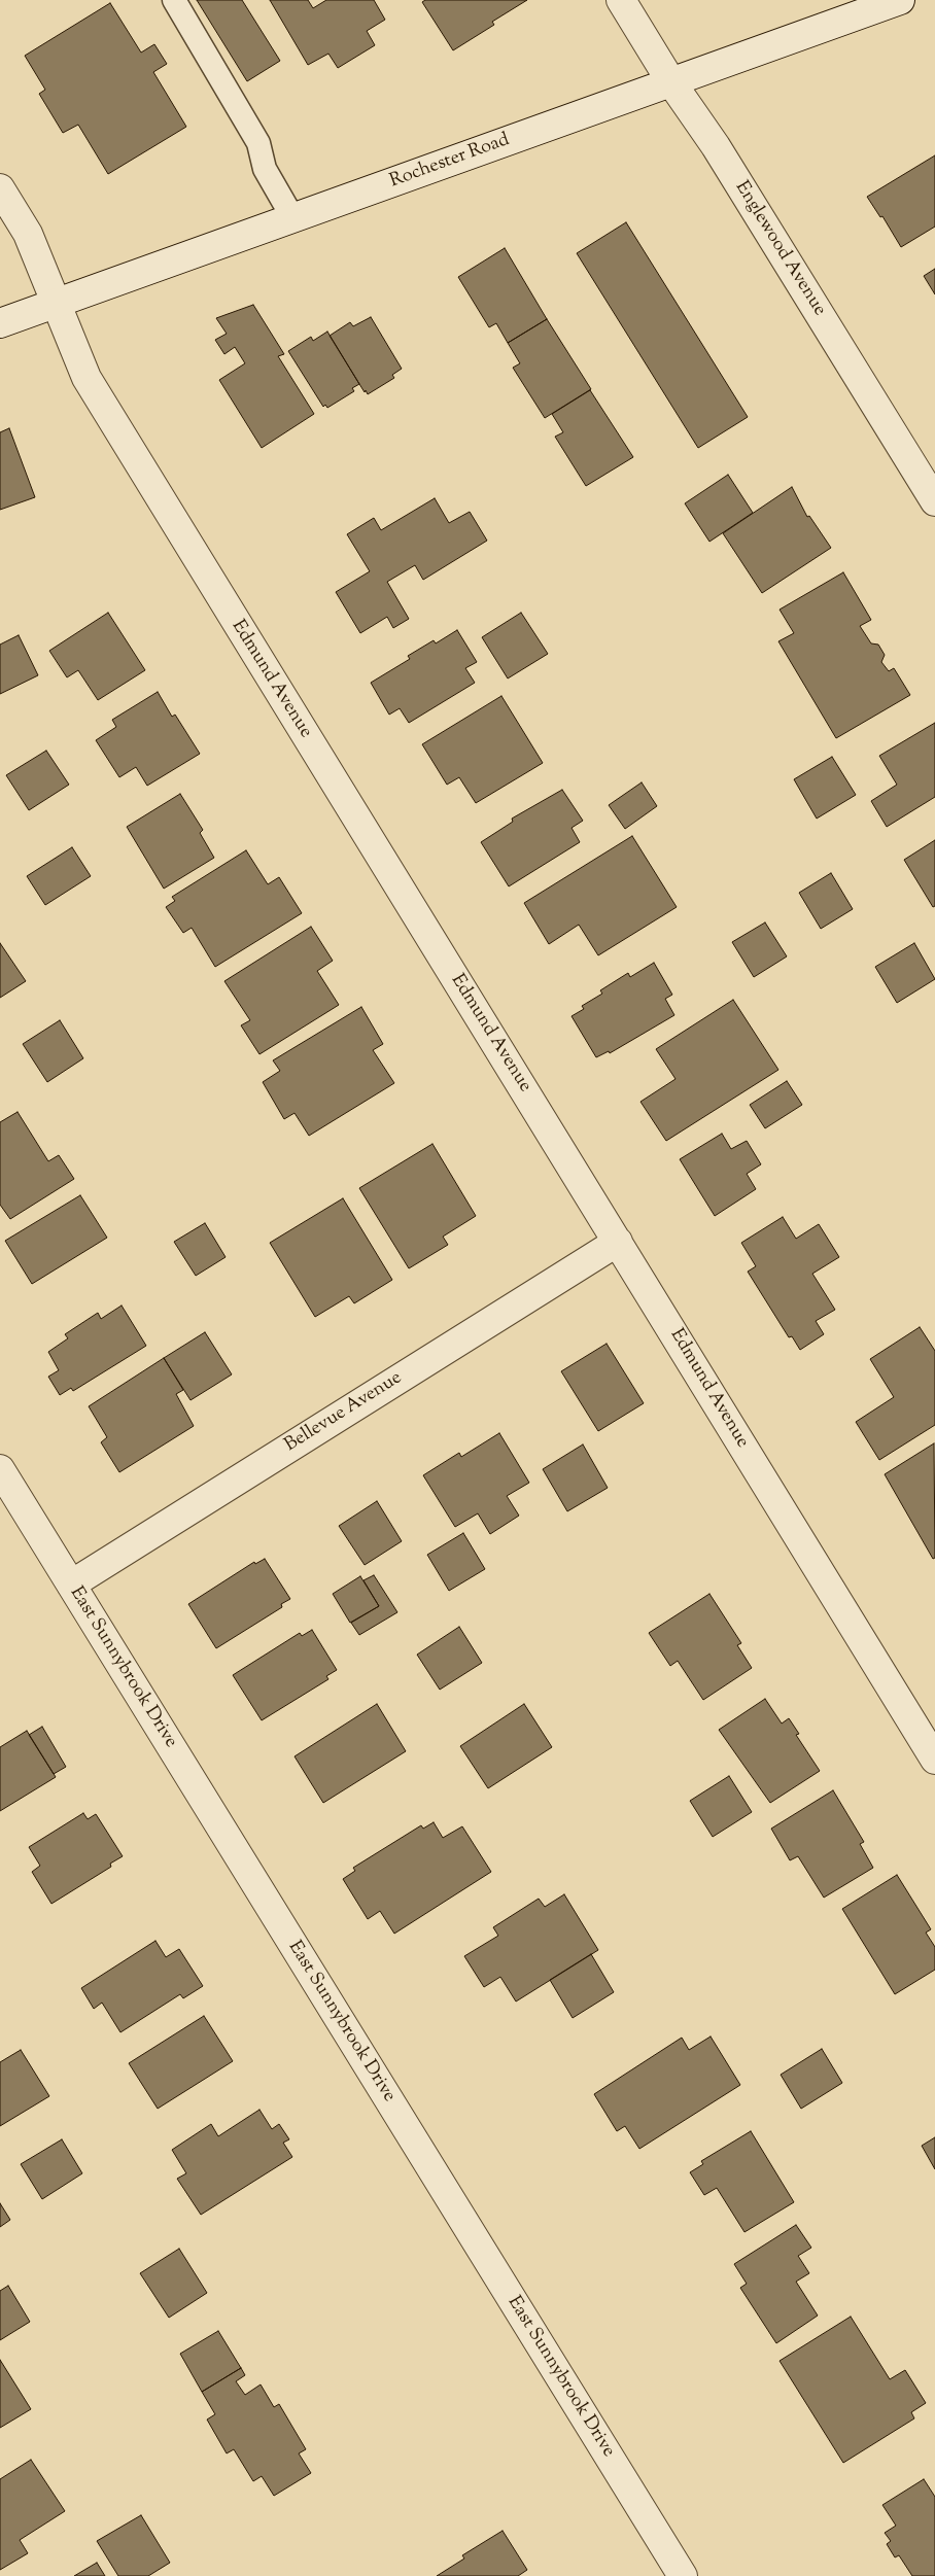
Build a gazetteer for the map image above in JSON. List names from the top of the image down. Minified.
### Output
{"streets":{"street":["Rochester Road","Englewood Avenue","Edmund Avenue","Bellevue Avenue","East Sunnybrook Drive"]},"crossings":[["Rochester Road","Englewood Avenue"],["Rochester Road","Edmund Avenue"],["Edmund Avenue","Bellevue Avenue"],["Bellevue Avenue","East Sunnybrook Drive"]]}
